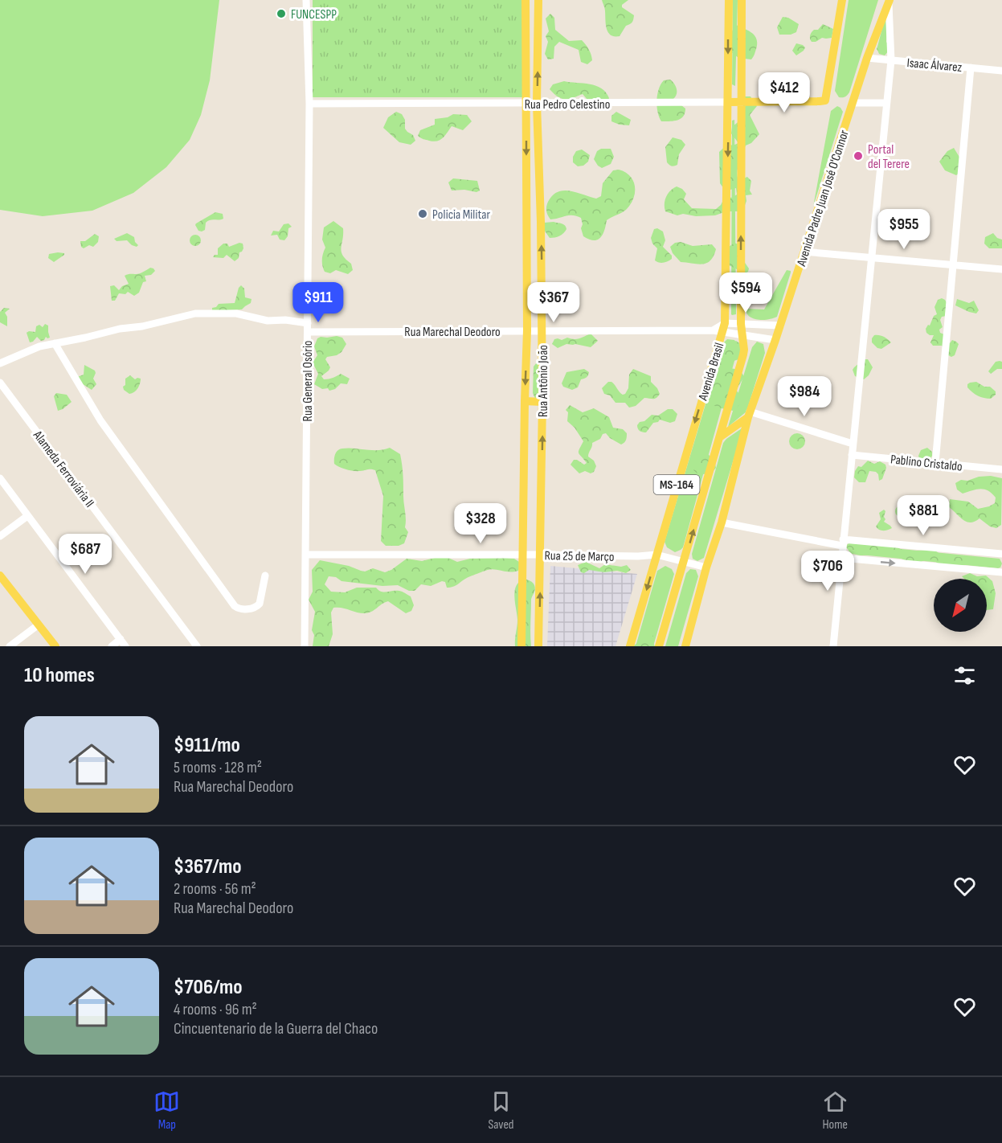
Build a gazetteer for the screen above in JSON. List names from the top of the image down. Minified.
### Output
{"streets":{"main road":["Rua Pedro Celestino","Avenida Padre Juan José O'Connor","Avenida Brasil","Rua Antônio João","MS-164"],"street":["Isaac Álvarez","Rua Marechal Deodoro","Rua General Osório","Pablino Cristaldo","Alameda Ferroviária II","Rua 25 de Março"]},"crossings":[["Isaac Álvarez","Avenida Padre Juan José O'Connor"],["Rua Pedro Celestino","Avenida Brasil"],["Rua Pedro Celestino","Rua General Osório"],["Rua Pedro Celestino","Rua Antônio João"],["Avenida Padre Juan José O'Connor","Rua Marechal Deodoro"],["Avenida Padre Juan José O'Connor","Rua 25 de Março"],["Rua Marechal Deodoro","Avenida Brasil"],["Rua Marechal Deodoro","Rua General Osório"],["Rua Marechal Deodoro","Rua Antônio João"],["Avenida Brasil","Rua 25 de Março"],["Rua General Osório","Rua 25 de Março"],["Rua Antônio João","Rua 25 de Março"]],"places":["FUNCESPP","Portal del Terere","Policia Militar"],"north":"bottom left","page":{"price":["$412","$955","$594","$911","$367","$984","$881","$328","$687","$706"],"heading":"10 homes","list":[{"name":"$911/mo","note":"5 rooms · 128 m² · Rua Marechal Deodoro"},{"name":"$367/mo","note":"2 rooms · 56 m² · Rua Marechal Deodoro"},{"name":"$706/mo","note":"4 rooms · 96 m² · Cincuentenario de la Guerra del Chaco"}],"tabs":["Map","Saved","Home"]}}
